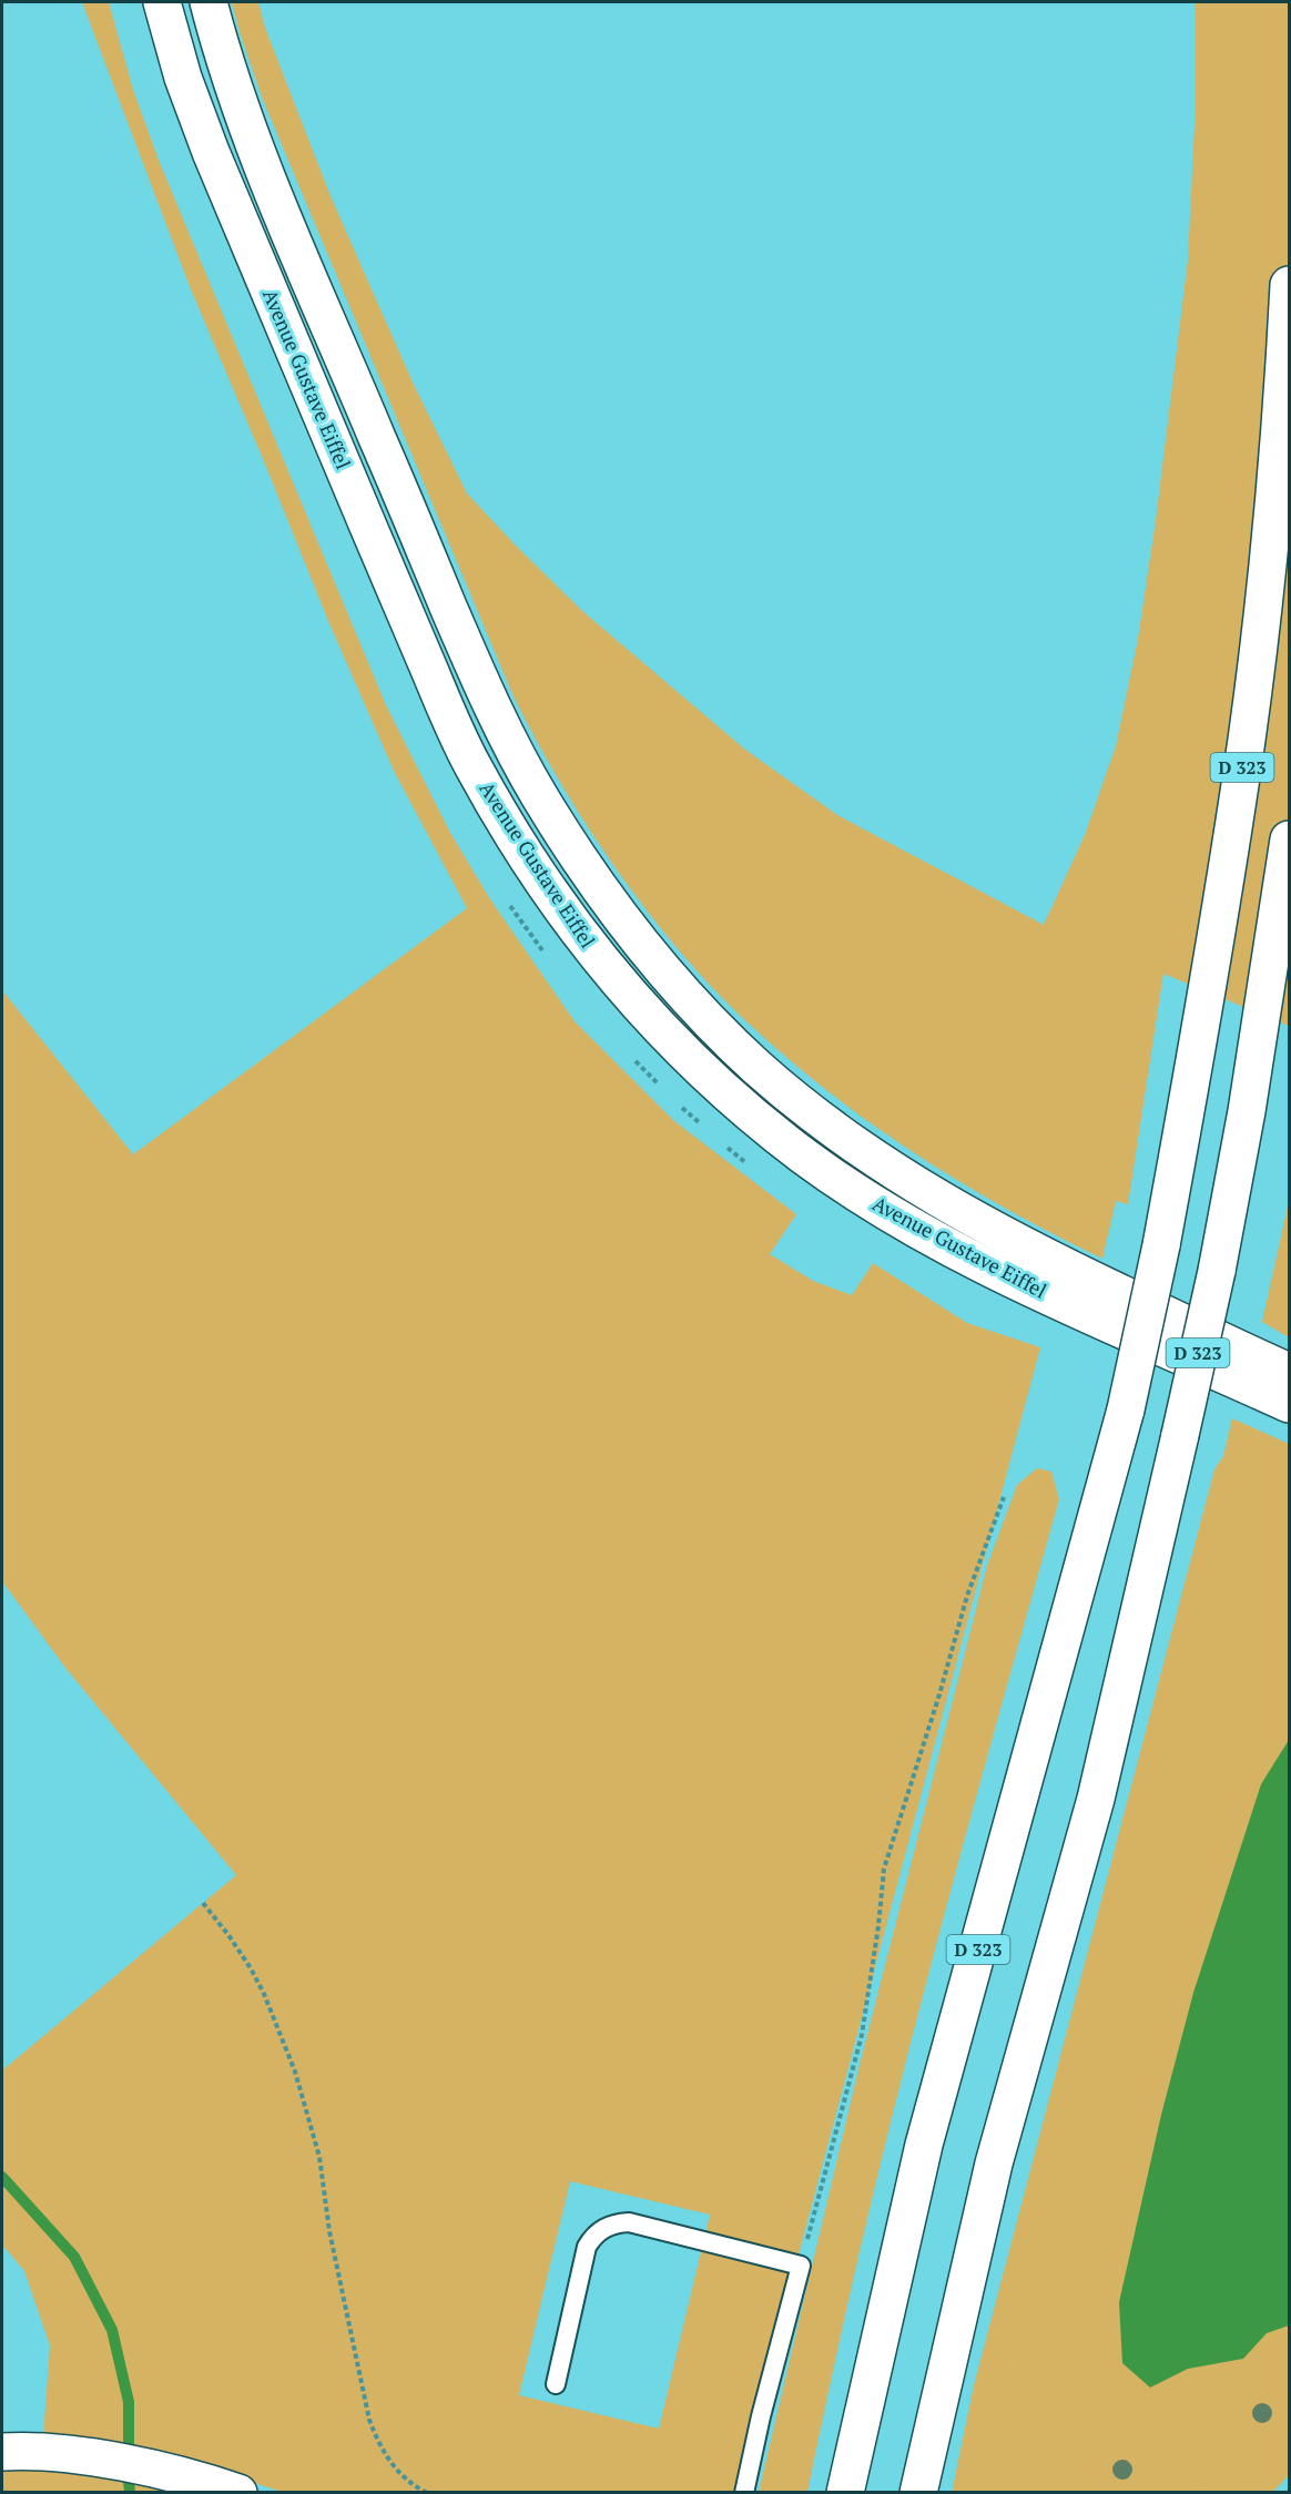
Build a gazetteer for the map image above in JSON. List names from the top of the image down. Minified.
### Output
{"streets":{"main road":["Avenue Gustave Eiffel","D 323"]}}
